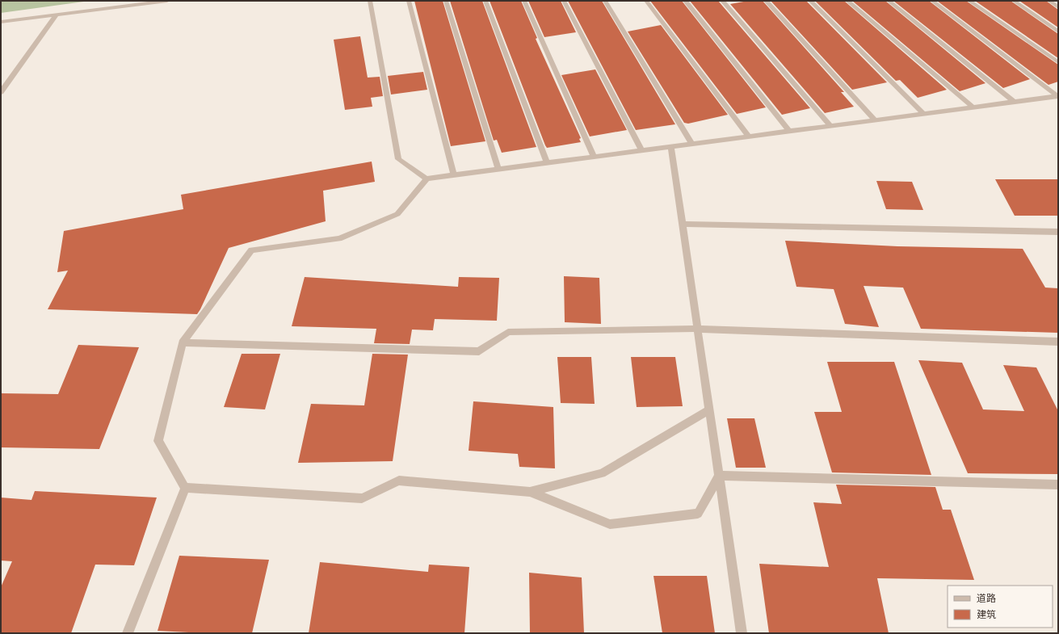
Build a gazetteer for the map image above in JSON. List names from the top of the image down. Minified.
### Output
{"legend":["道路","建筑"]}
